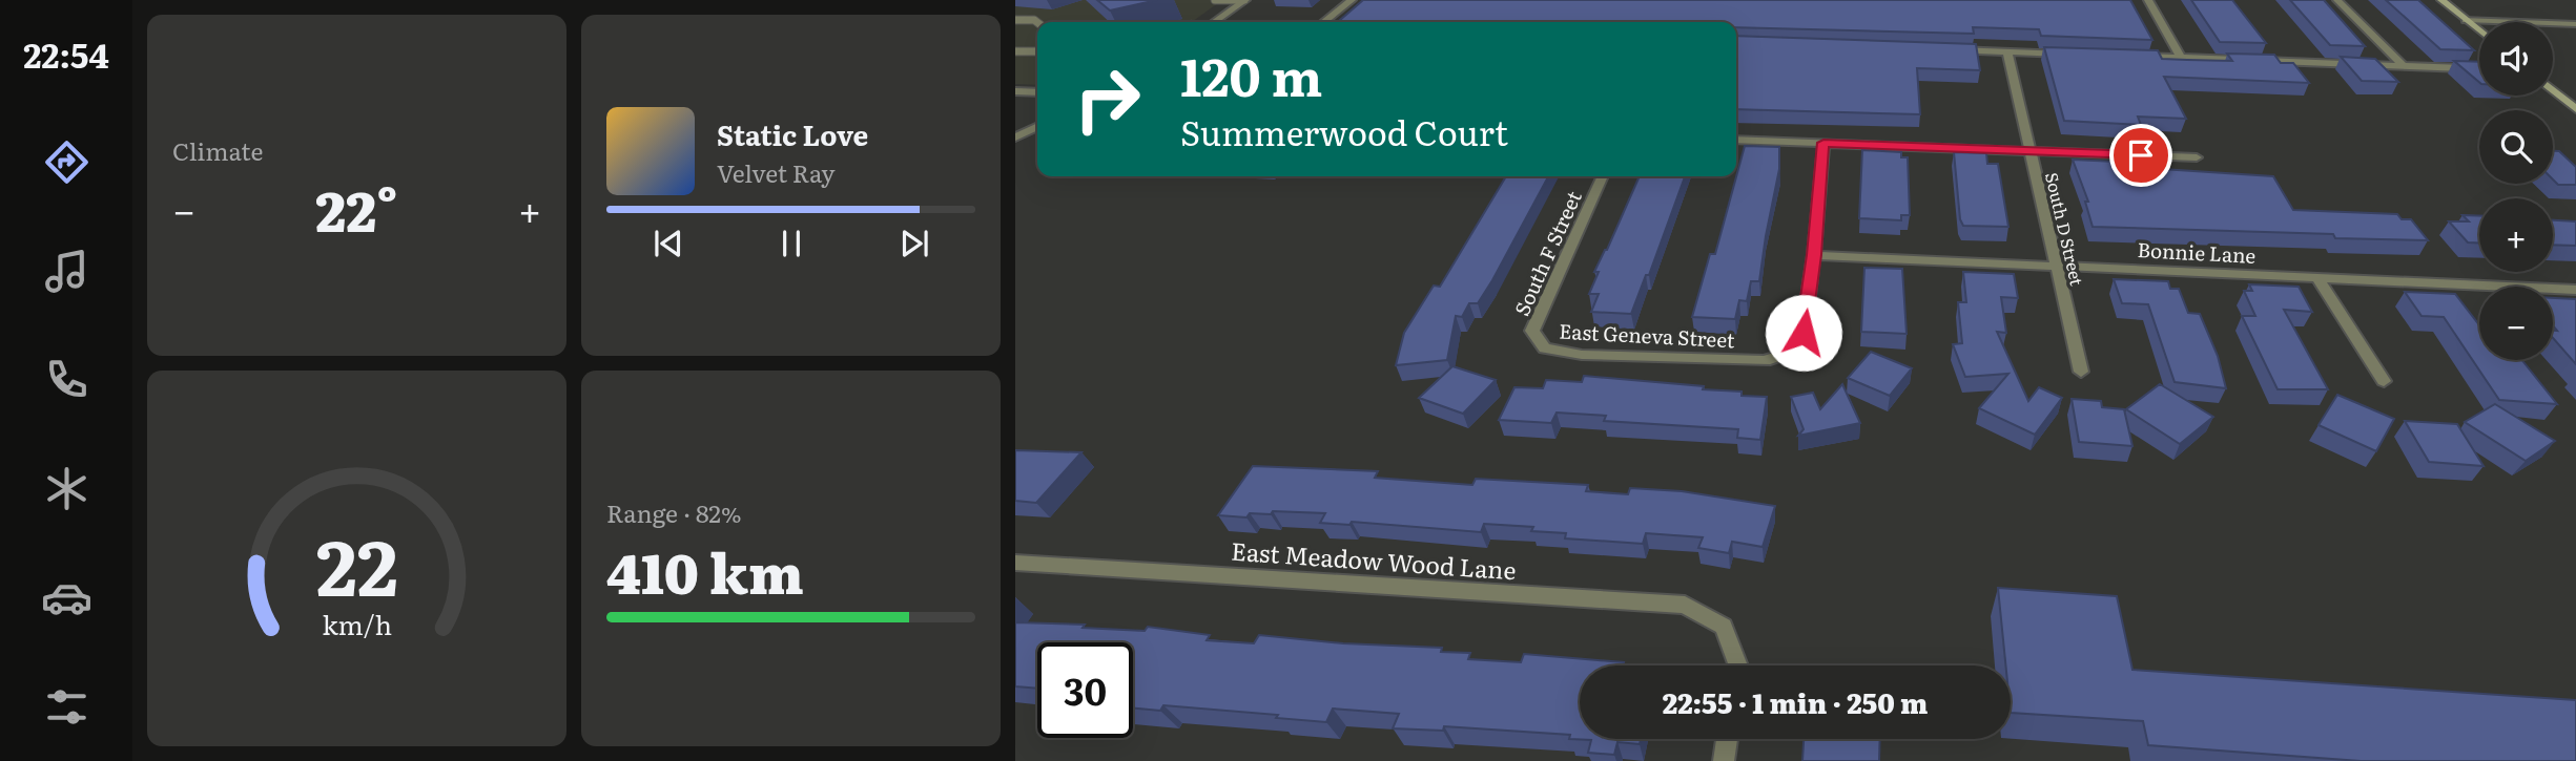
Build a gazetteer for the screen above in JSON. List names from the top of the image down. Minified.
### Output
{"streets":{"street":["South D Street","Bonnie Lane","South F Street","East Geneva Street","East Meadow Wood Lane"]},"crossings":[["South D Street","Bonnie Lane"],["Bonnie Lane","East Geneva Street"],["South F Street","East Geneva Street"]],"page":{"tabs":"22:54","tile":["Climate",["Range · 82%","410 km"]],"map_buttons":["+","−"],"turn":["120 m","Summerwood Court"],"song":["Static Love","Velvet Ray"],"heat":["−","22°","+"],"limit":"30","trip":"22:55 · 1 min · 250 m","gauge":["22","km/h"]}}
